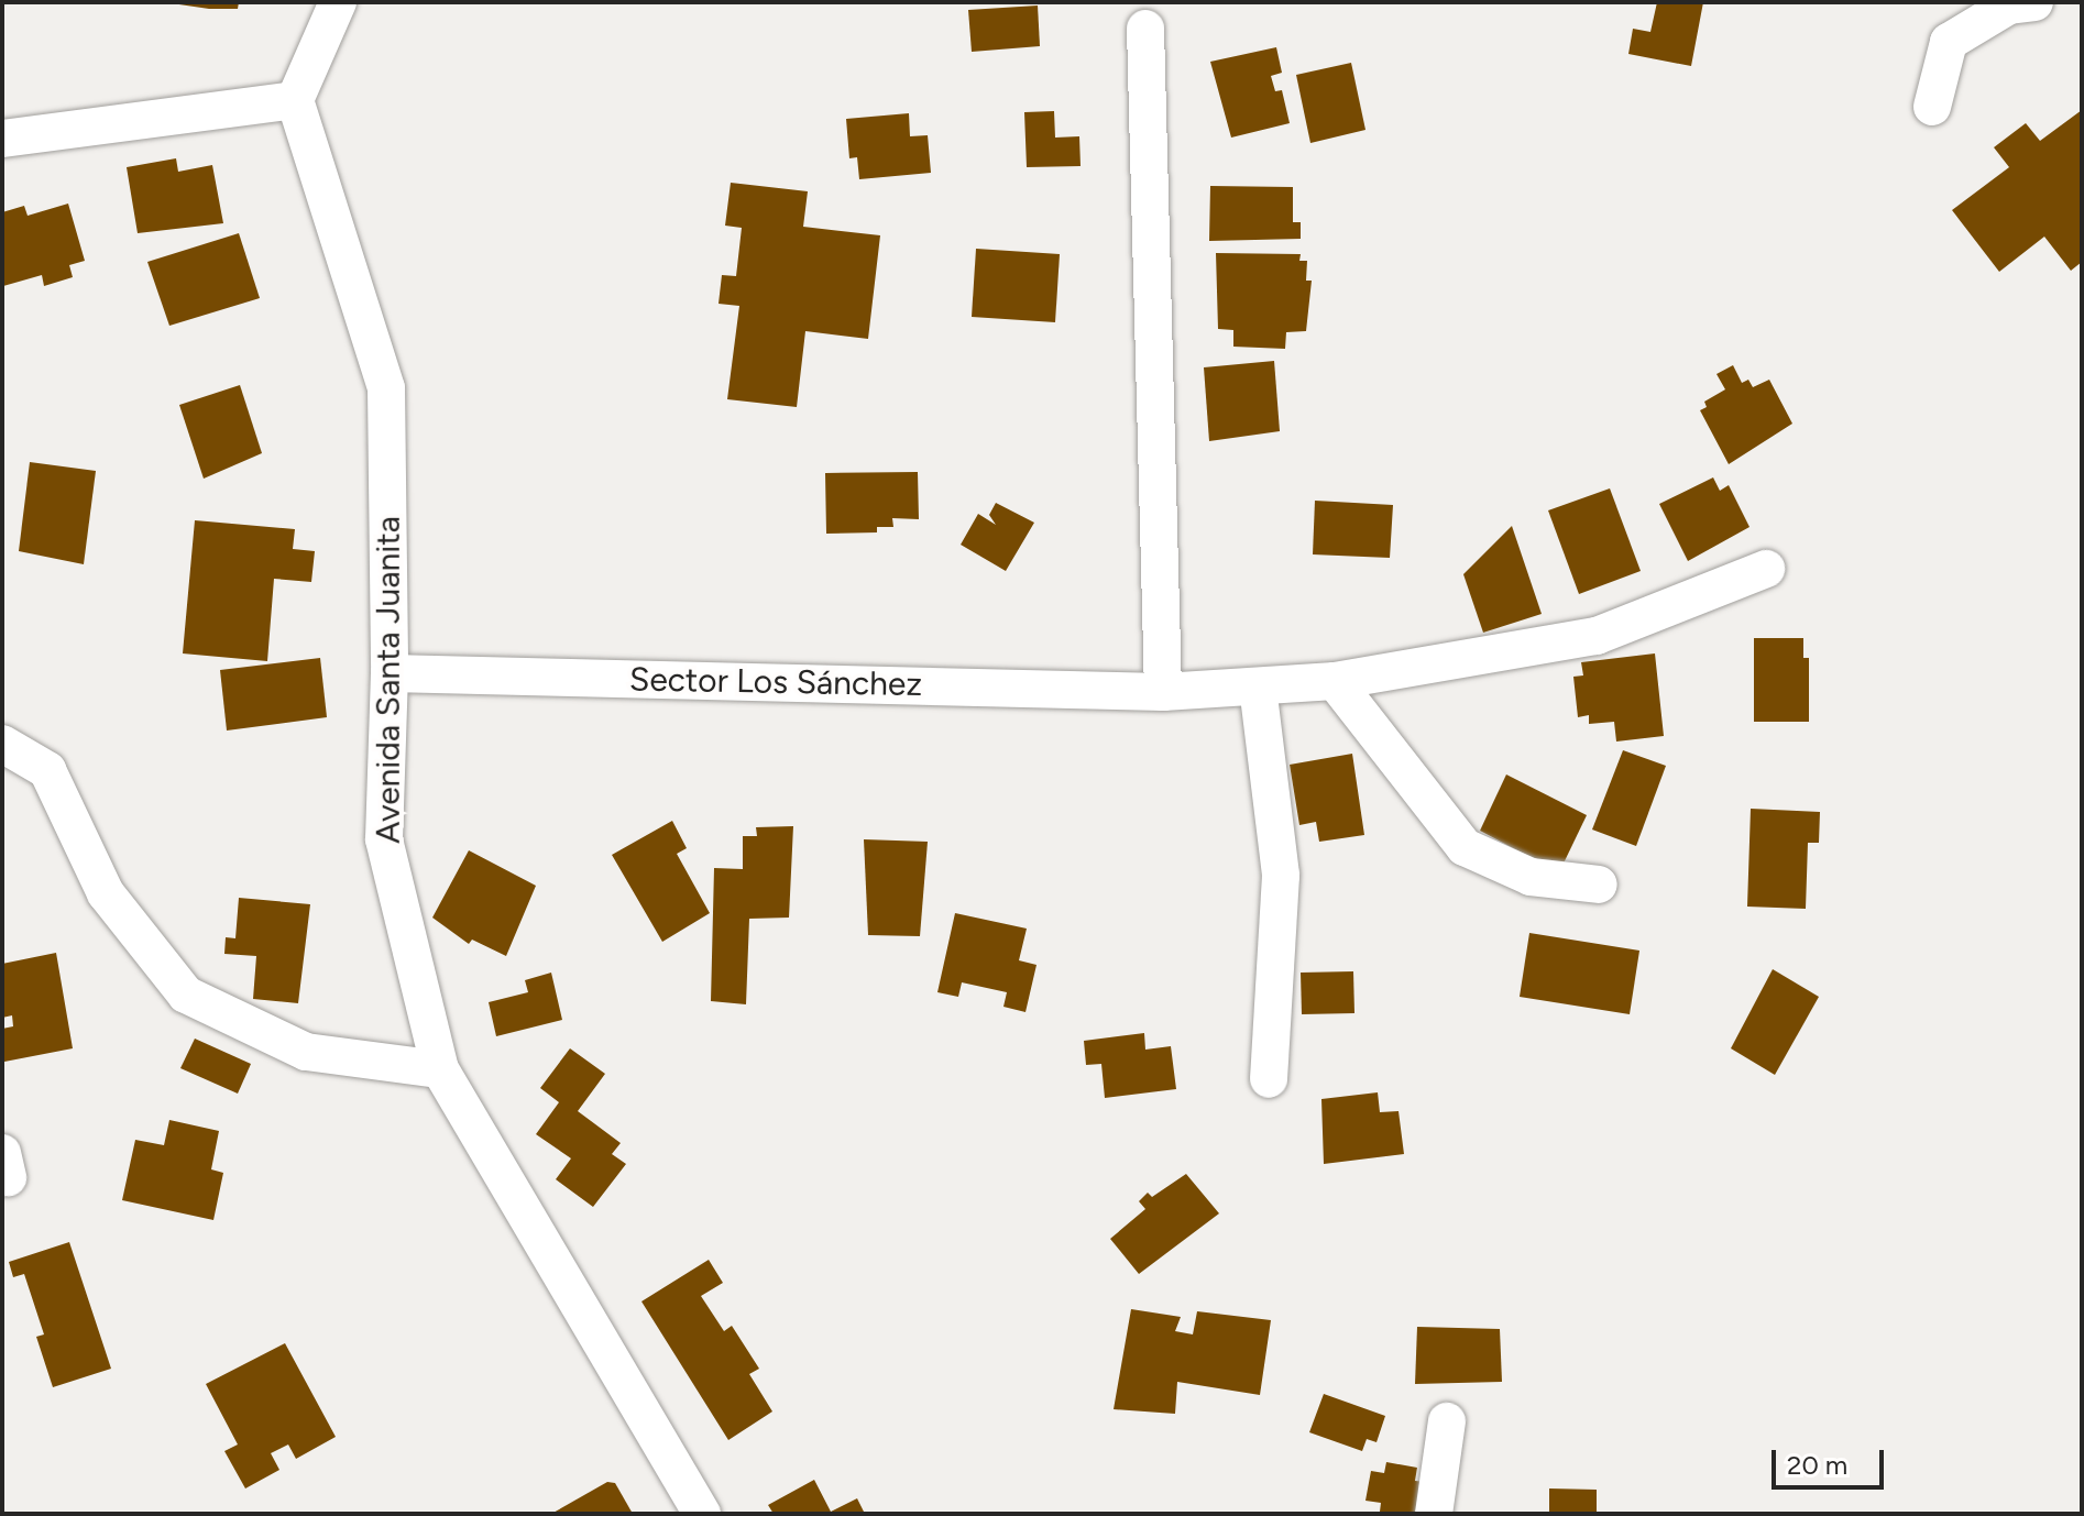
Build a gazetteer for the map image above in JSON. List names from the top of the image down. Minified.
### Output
{"streets":{"street":["Avenida Santa Juanita","Sector Los Sánchez"]},"crossings":[["Avenida Santa Juanita","Sector Los Sánchez"]],"scale_bar":"20 m"}
